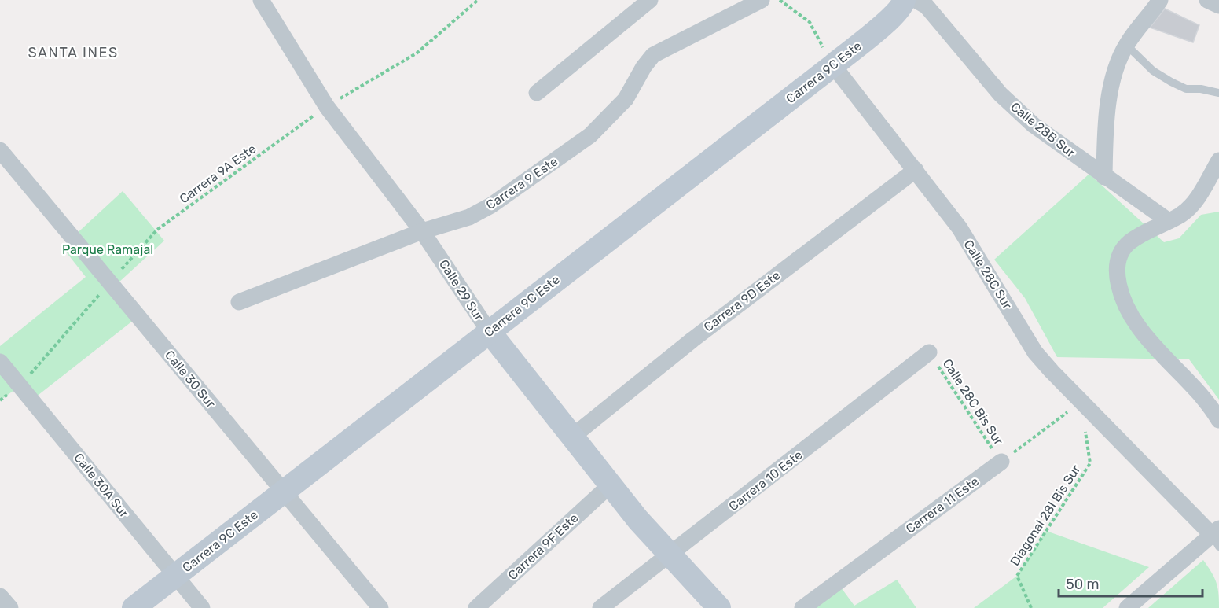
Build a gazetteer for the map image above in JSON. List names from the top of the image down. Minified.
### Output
{"streets":{"street":["Carrera 9C Este","Calle 28B Sur","Carrera 9 Este","Calle 28C Sur","Calle 29 Sur","Carrera 9D Este","Calle 30 Sur","Carrera 10 Este","Calle 30A Sur","Carrera 11 Este","Carrera 9F Este"],"path":["Carrera 9A Este","Calle 28C Bis Sur","Diagonal 28I Bis Sur"]},"crossings":[["Carrera 9C Este","Calle 28C Sur"],["Carrera 9C Este","Calle 29 Sur"],["Carrera 9C Este","Calle 30 Sur"],["Carrera 9C Este","Calle 30A Sur"],["Carrera 9A Este","Calle 29 Sur"],["Carrera 9A Este","Calle 30 Sur"],["Carrera 9A Este","Calle 30A Sur"],["Carrera 9 Este","Calle 29 Sur"],["Calle 28C Sur","Carrera 9D Este"],["Calle 28C Sur","Diagonal 28I Bis Sur"],["Calle 29 Sur","Carrera 9D Este"],["Calle 29 Sur","Carrera 10 Este"],["Calle 29 Sur","Carrera 9F Este"],["Calle 28C Bis Sur","Carrera 10 Este"],["Calle 28C Bis Sur","Carrera 11 Este"]],"districts":["SANTA INES"],"parks":["Parque Ramajal"],"scale_bar":"50 m"}
